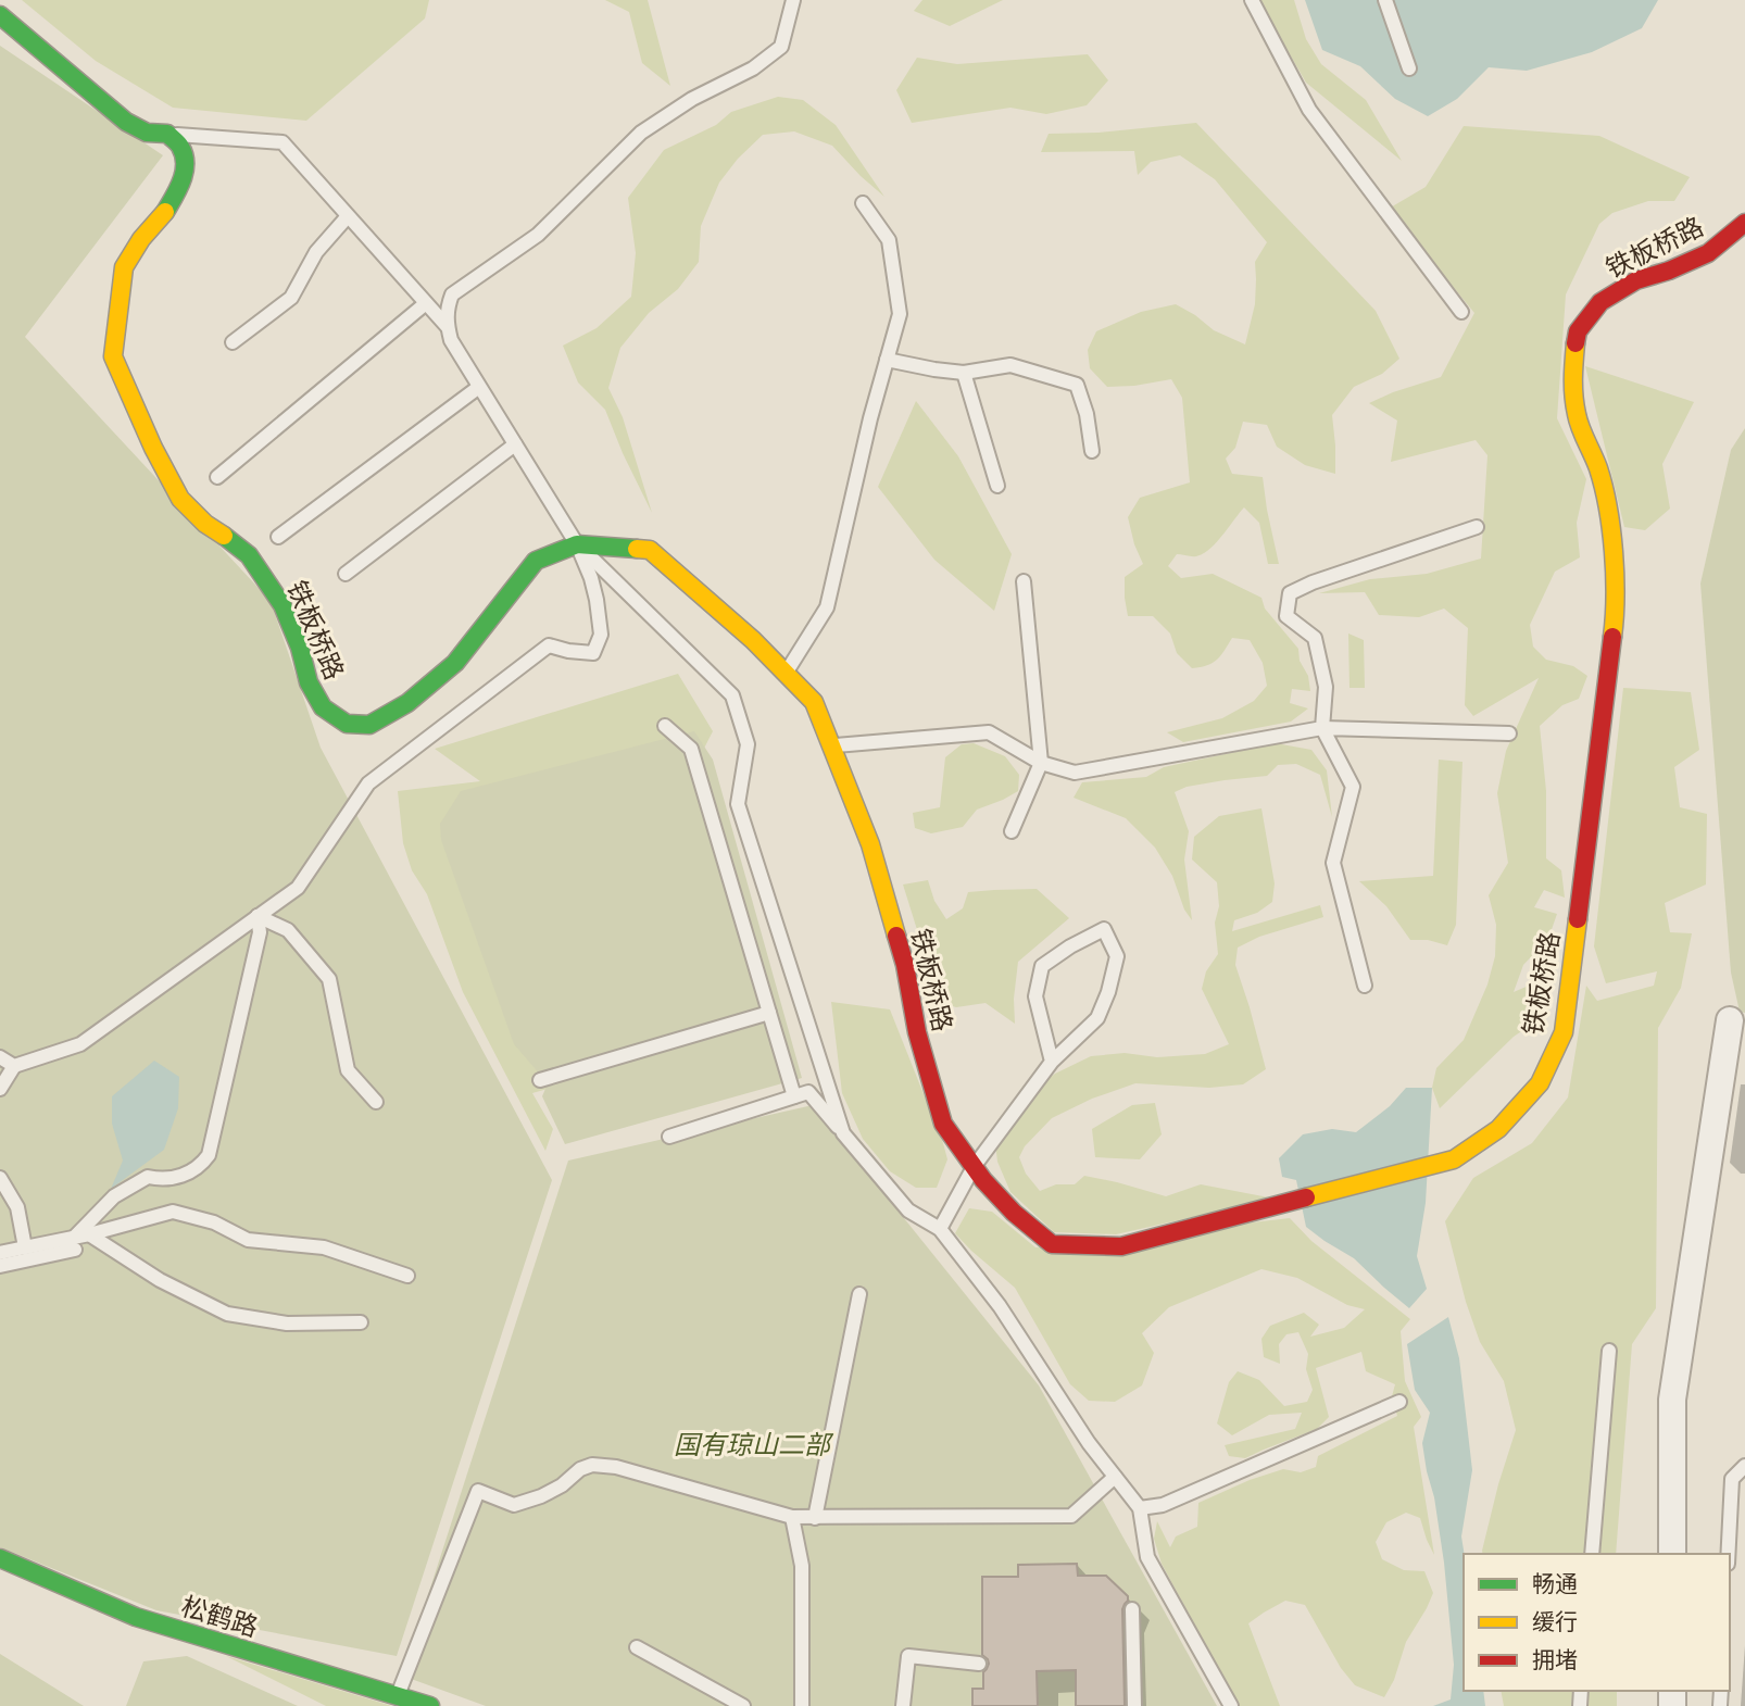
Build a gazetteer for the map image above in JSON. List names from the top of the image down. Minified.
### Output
{"streets":{"street":["铁板桥路","松鹤路"]},"parks":["国有琼山二部"],"legend":["畅通","缓行","拥堵"]}
